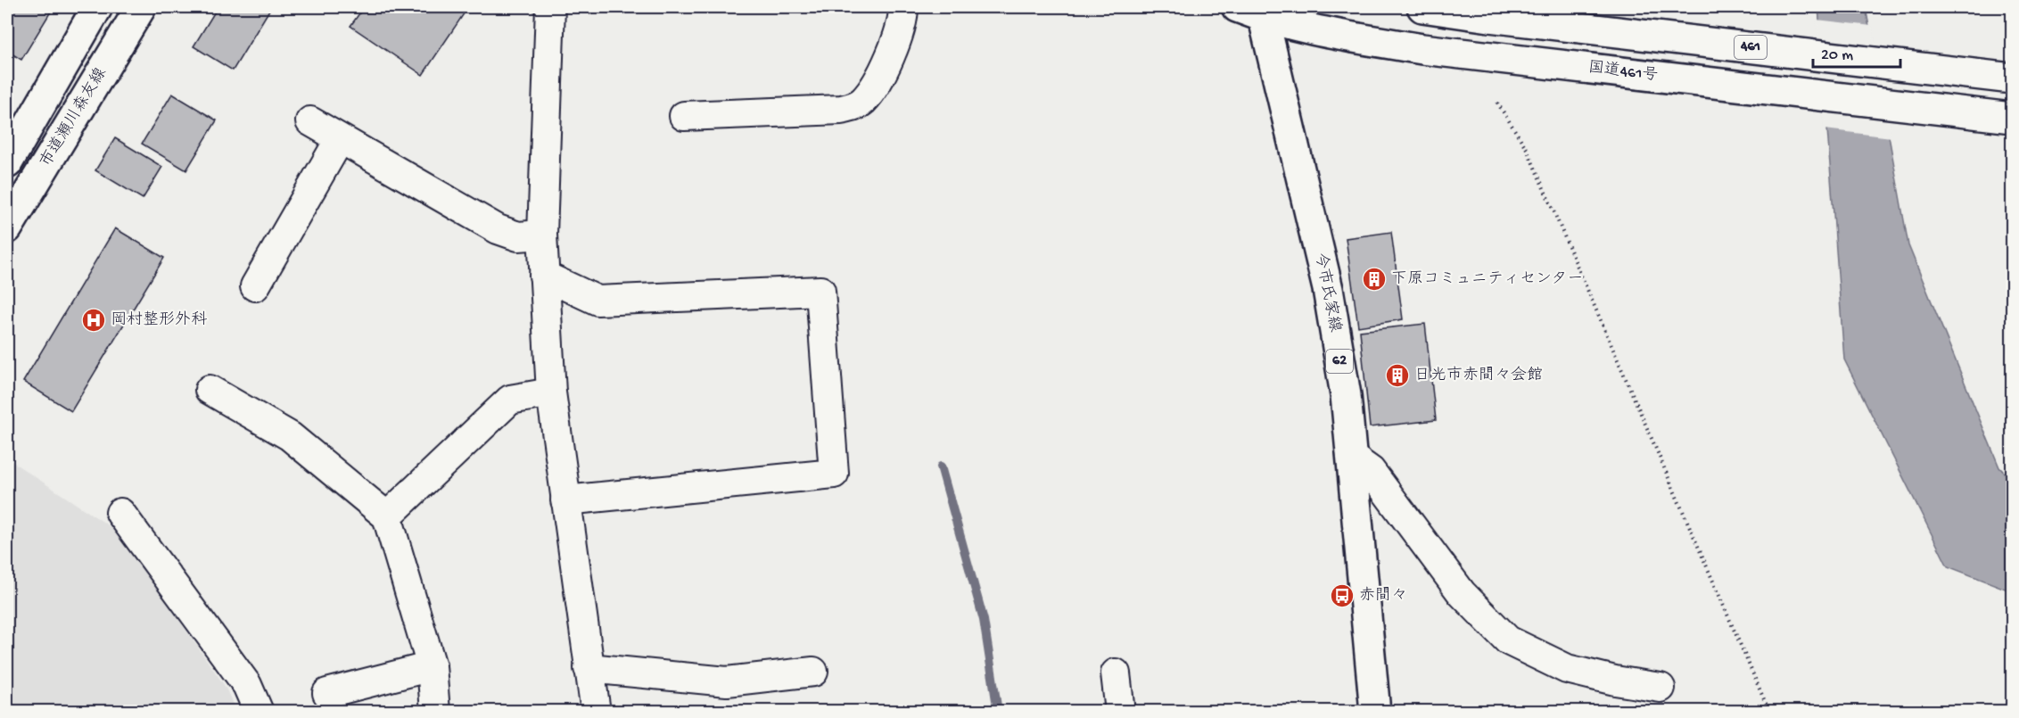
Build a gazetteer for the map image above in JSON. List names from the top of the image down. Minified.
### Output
{"streets":{"main road":["461","国道461号","市道瀬川森友線","今市氏家線","62"]},"crossings":[["国道461号","今市氏家線"]],"places":{"building":["下原コミュニティセンター","日光市赤間々会館"],"hospital":["岡村整形外科"],"bus stop":["赤間々"]},"scale_bar":"20 m"}
